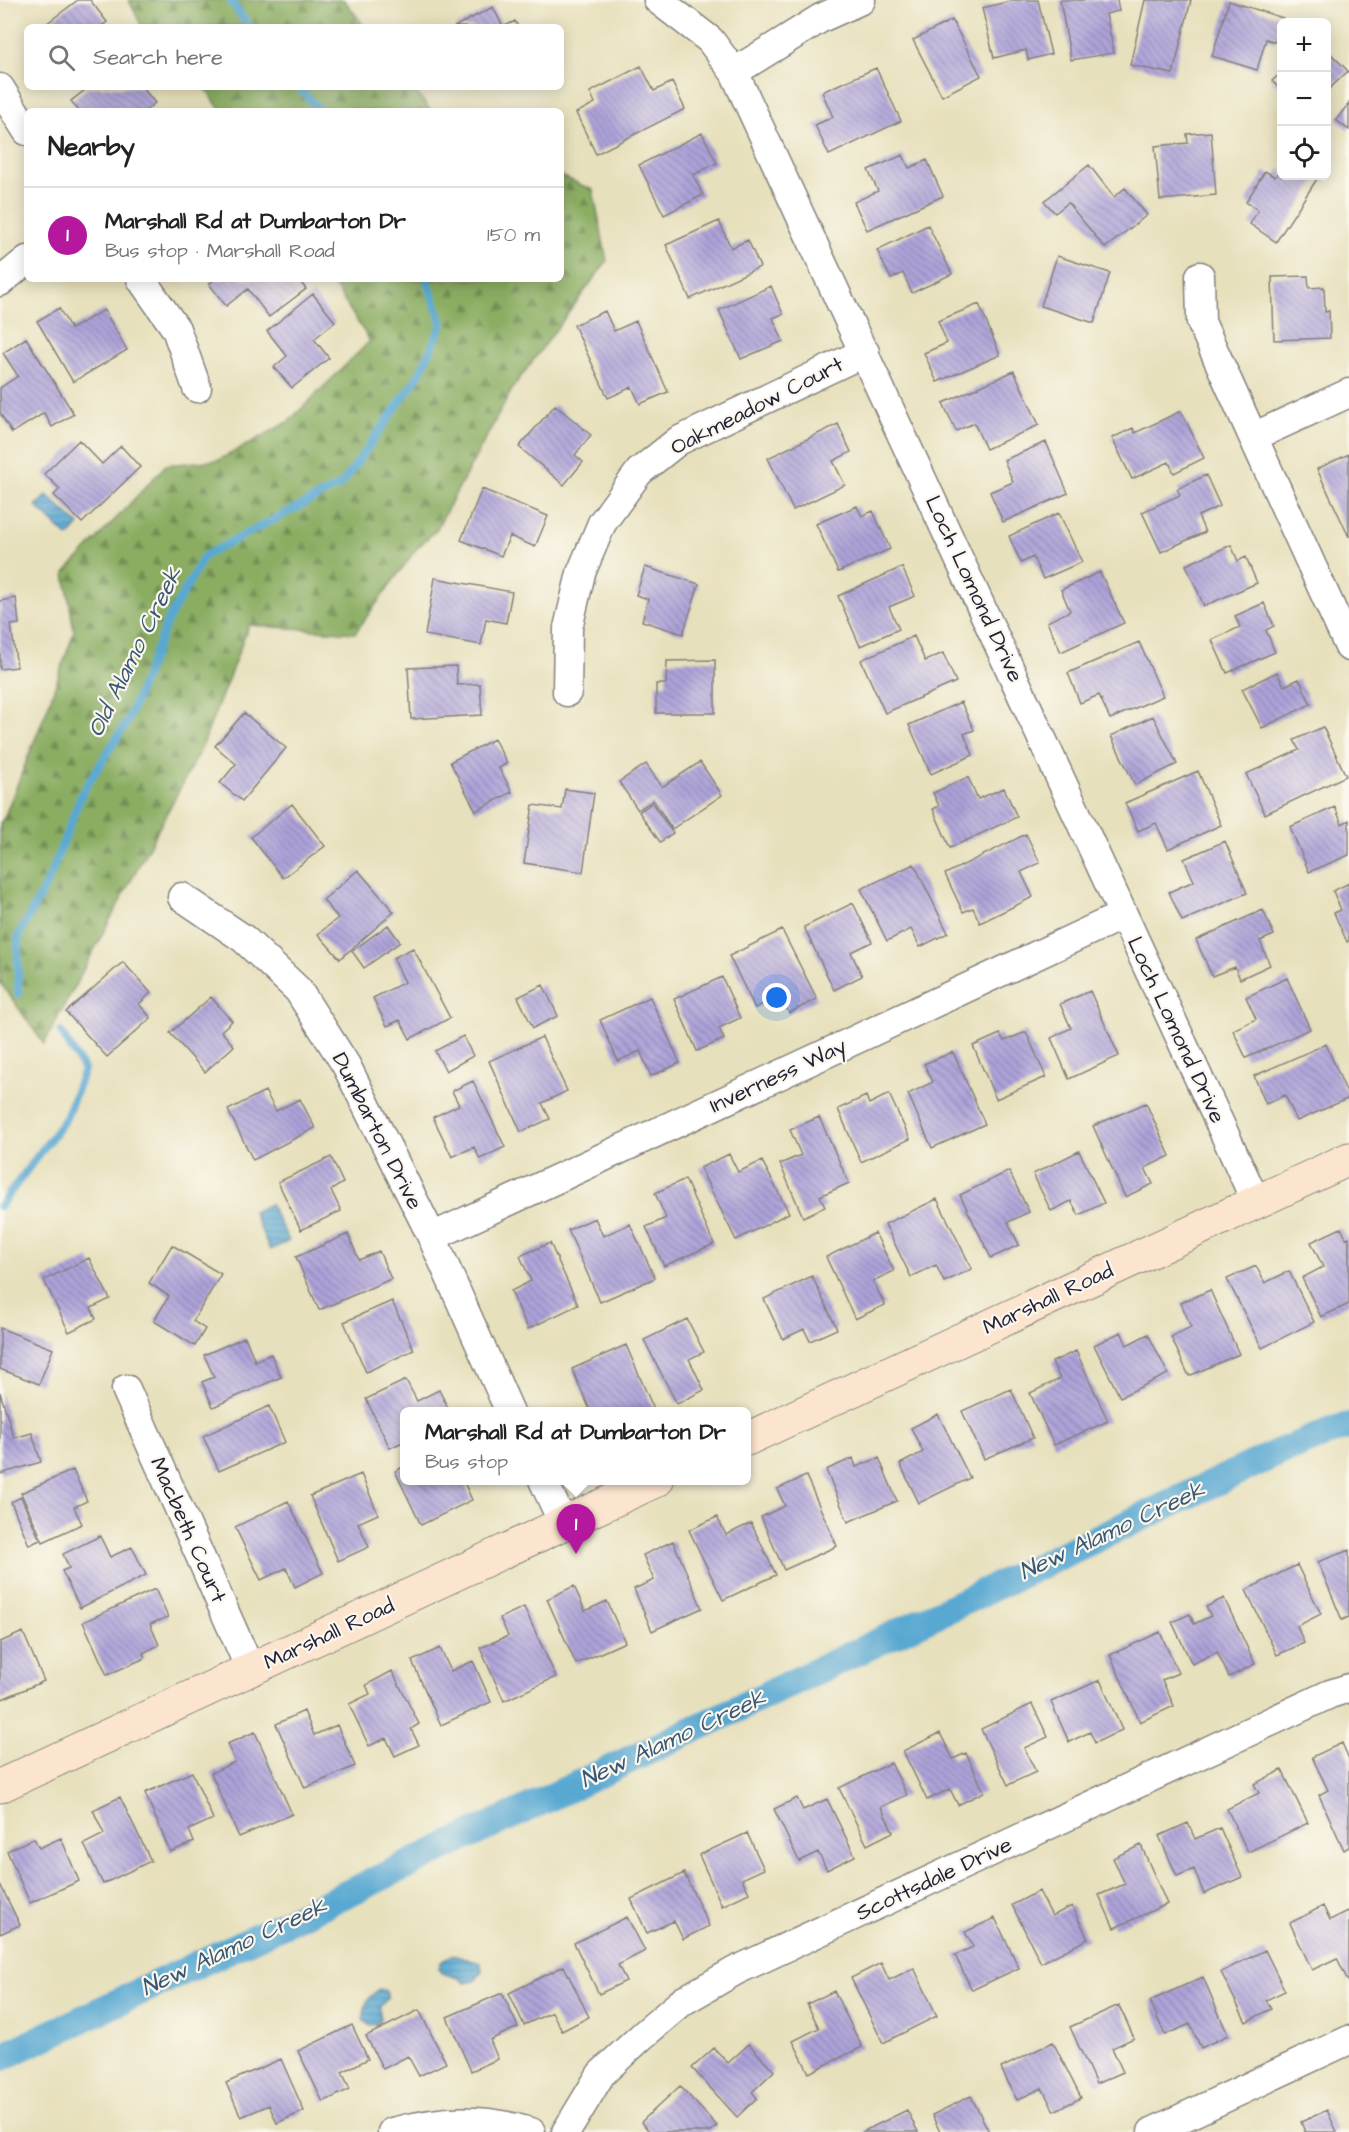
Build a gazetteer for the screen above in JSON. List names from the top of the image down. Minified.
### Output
{"streets":{"street":["Oakmeadow Court","Loch Lomond Drive","Inverness Way","Dumbarton Drive","Marshall Road","Macbeth Court","Scottsdale Drive"]},"crossings":[["Oakmeadow Court","Loch Lomond Drive"],["Loch Lomond Drive","Inverness Way"],["Loch Lomond Drive","Marshall Road"],["Inverness Way","Dumbarton Drive"],["Marshall Road","Macbeth Court"]],"water":["Old Alamo Creek","New Alamo Creek"],"page":{"map_buttons":["+","−"],"search":"Search here","heading":"Nearby","list":[{"mark":"1","name":"Marshall Rd at Dumbarton Dr","note":"Bus stop · Marshall Road","value":"150 m"}],"popup":["Marshall Rd at Dumbarton Dr","Bus stop"],"pins":"1"}}
